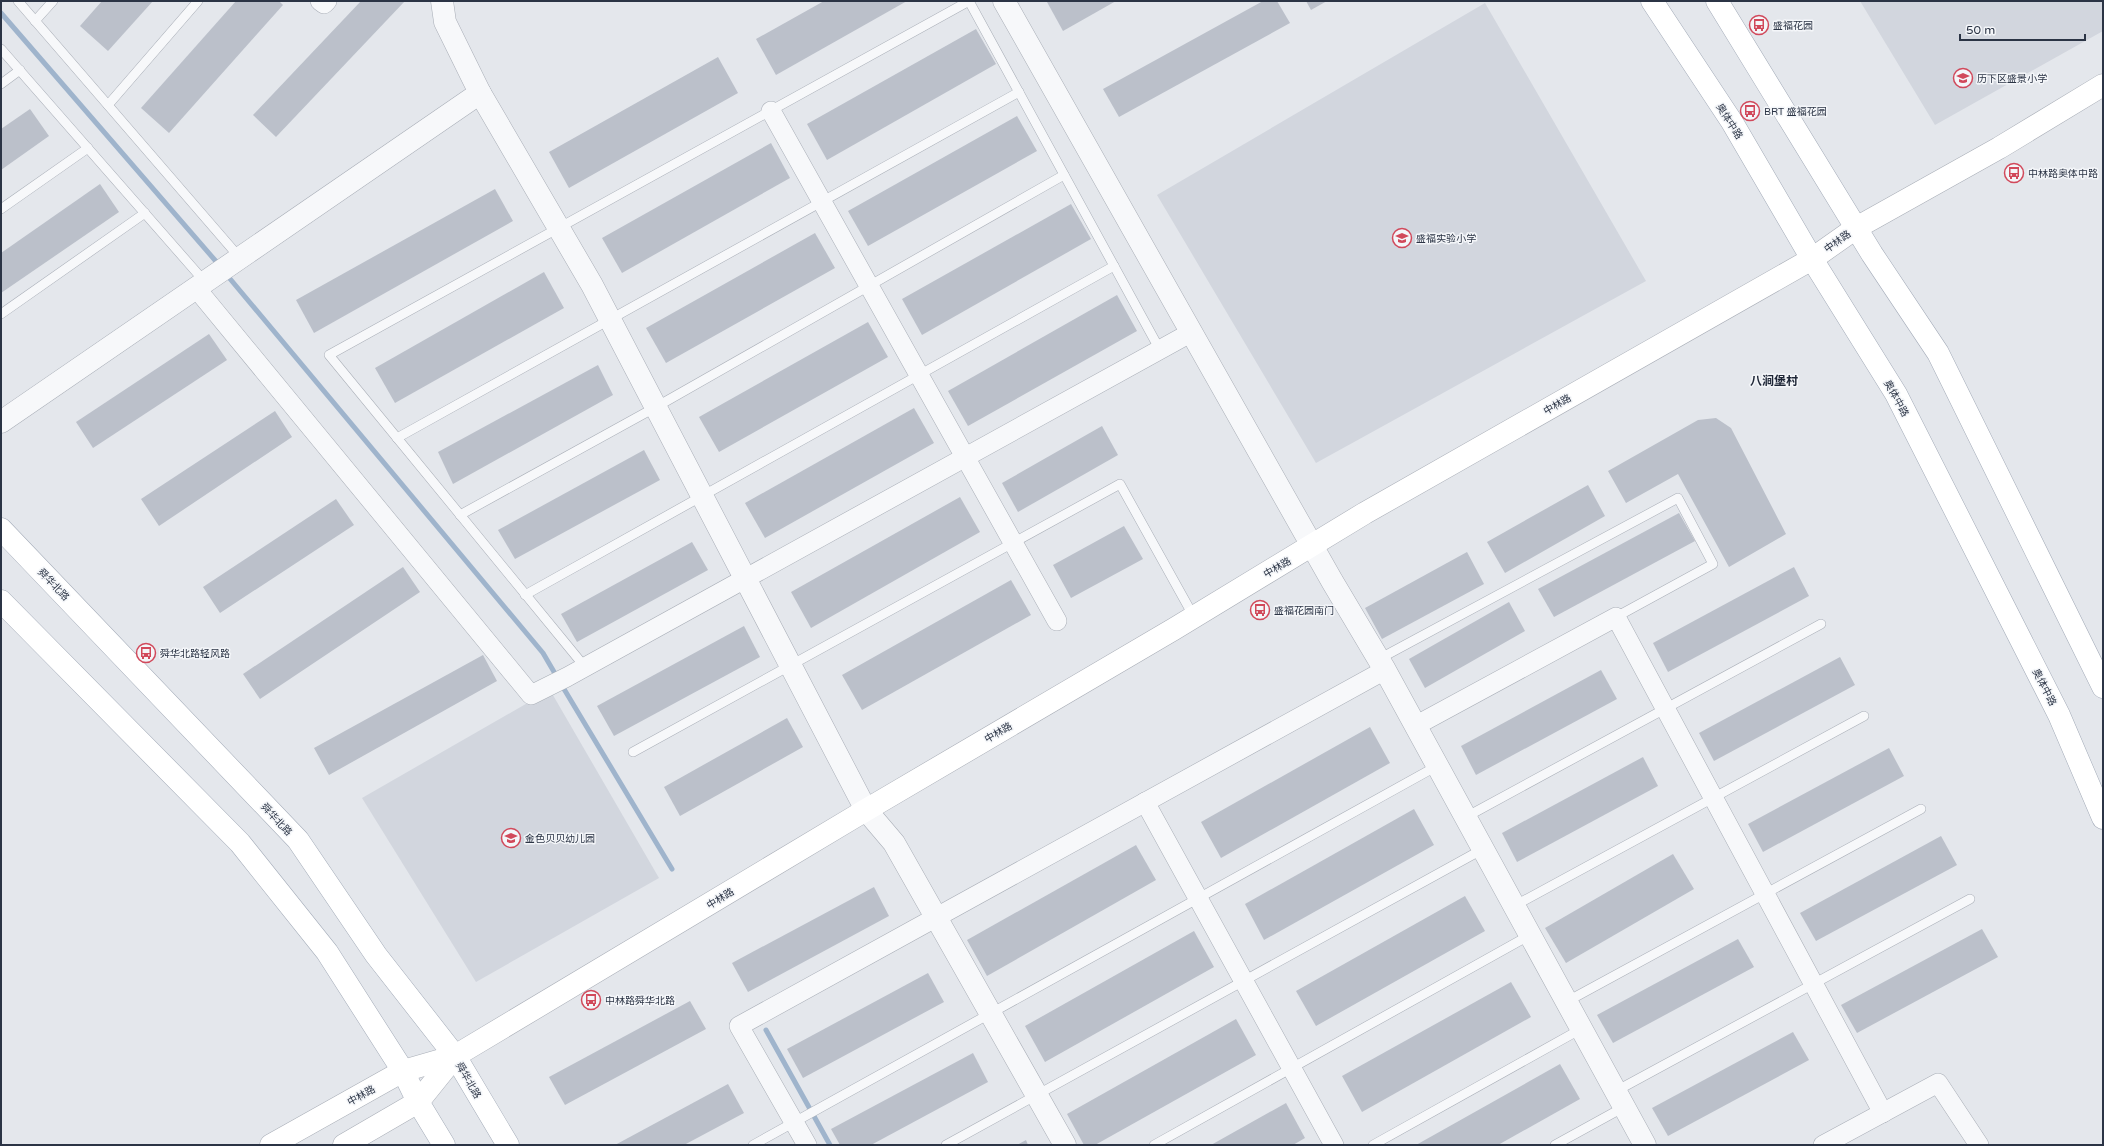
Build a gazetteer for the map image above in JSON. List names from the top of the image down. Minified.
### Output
{"streets":{"main road":["奥体中路","中林路","舜华北路"]},"crossings":[["奥体中路","中林路"],["中林路","舜华北路"]],"districts":["八涧堡村"],"places":{"bus stop":["盛福花园","BRT 盛福花园","中林路奥体中路","盛福花园南门","舜华北路轻风路","中林路舜华北路"],"school or university":["历下区盛景小学","盛福实验小学","金色贝贝幼儿园"]},"scale_bar":"50 m"}
